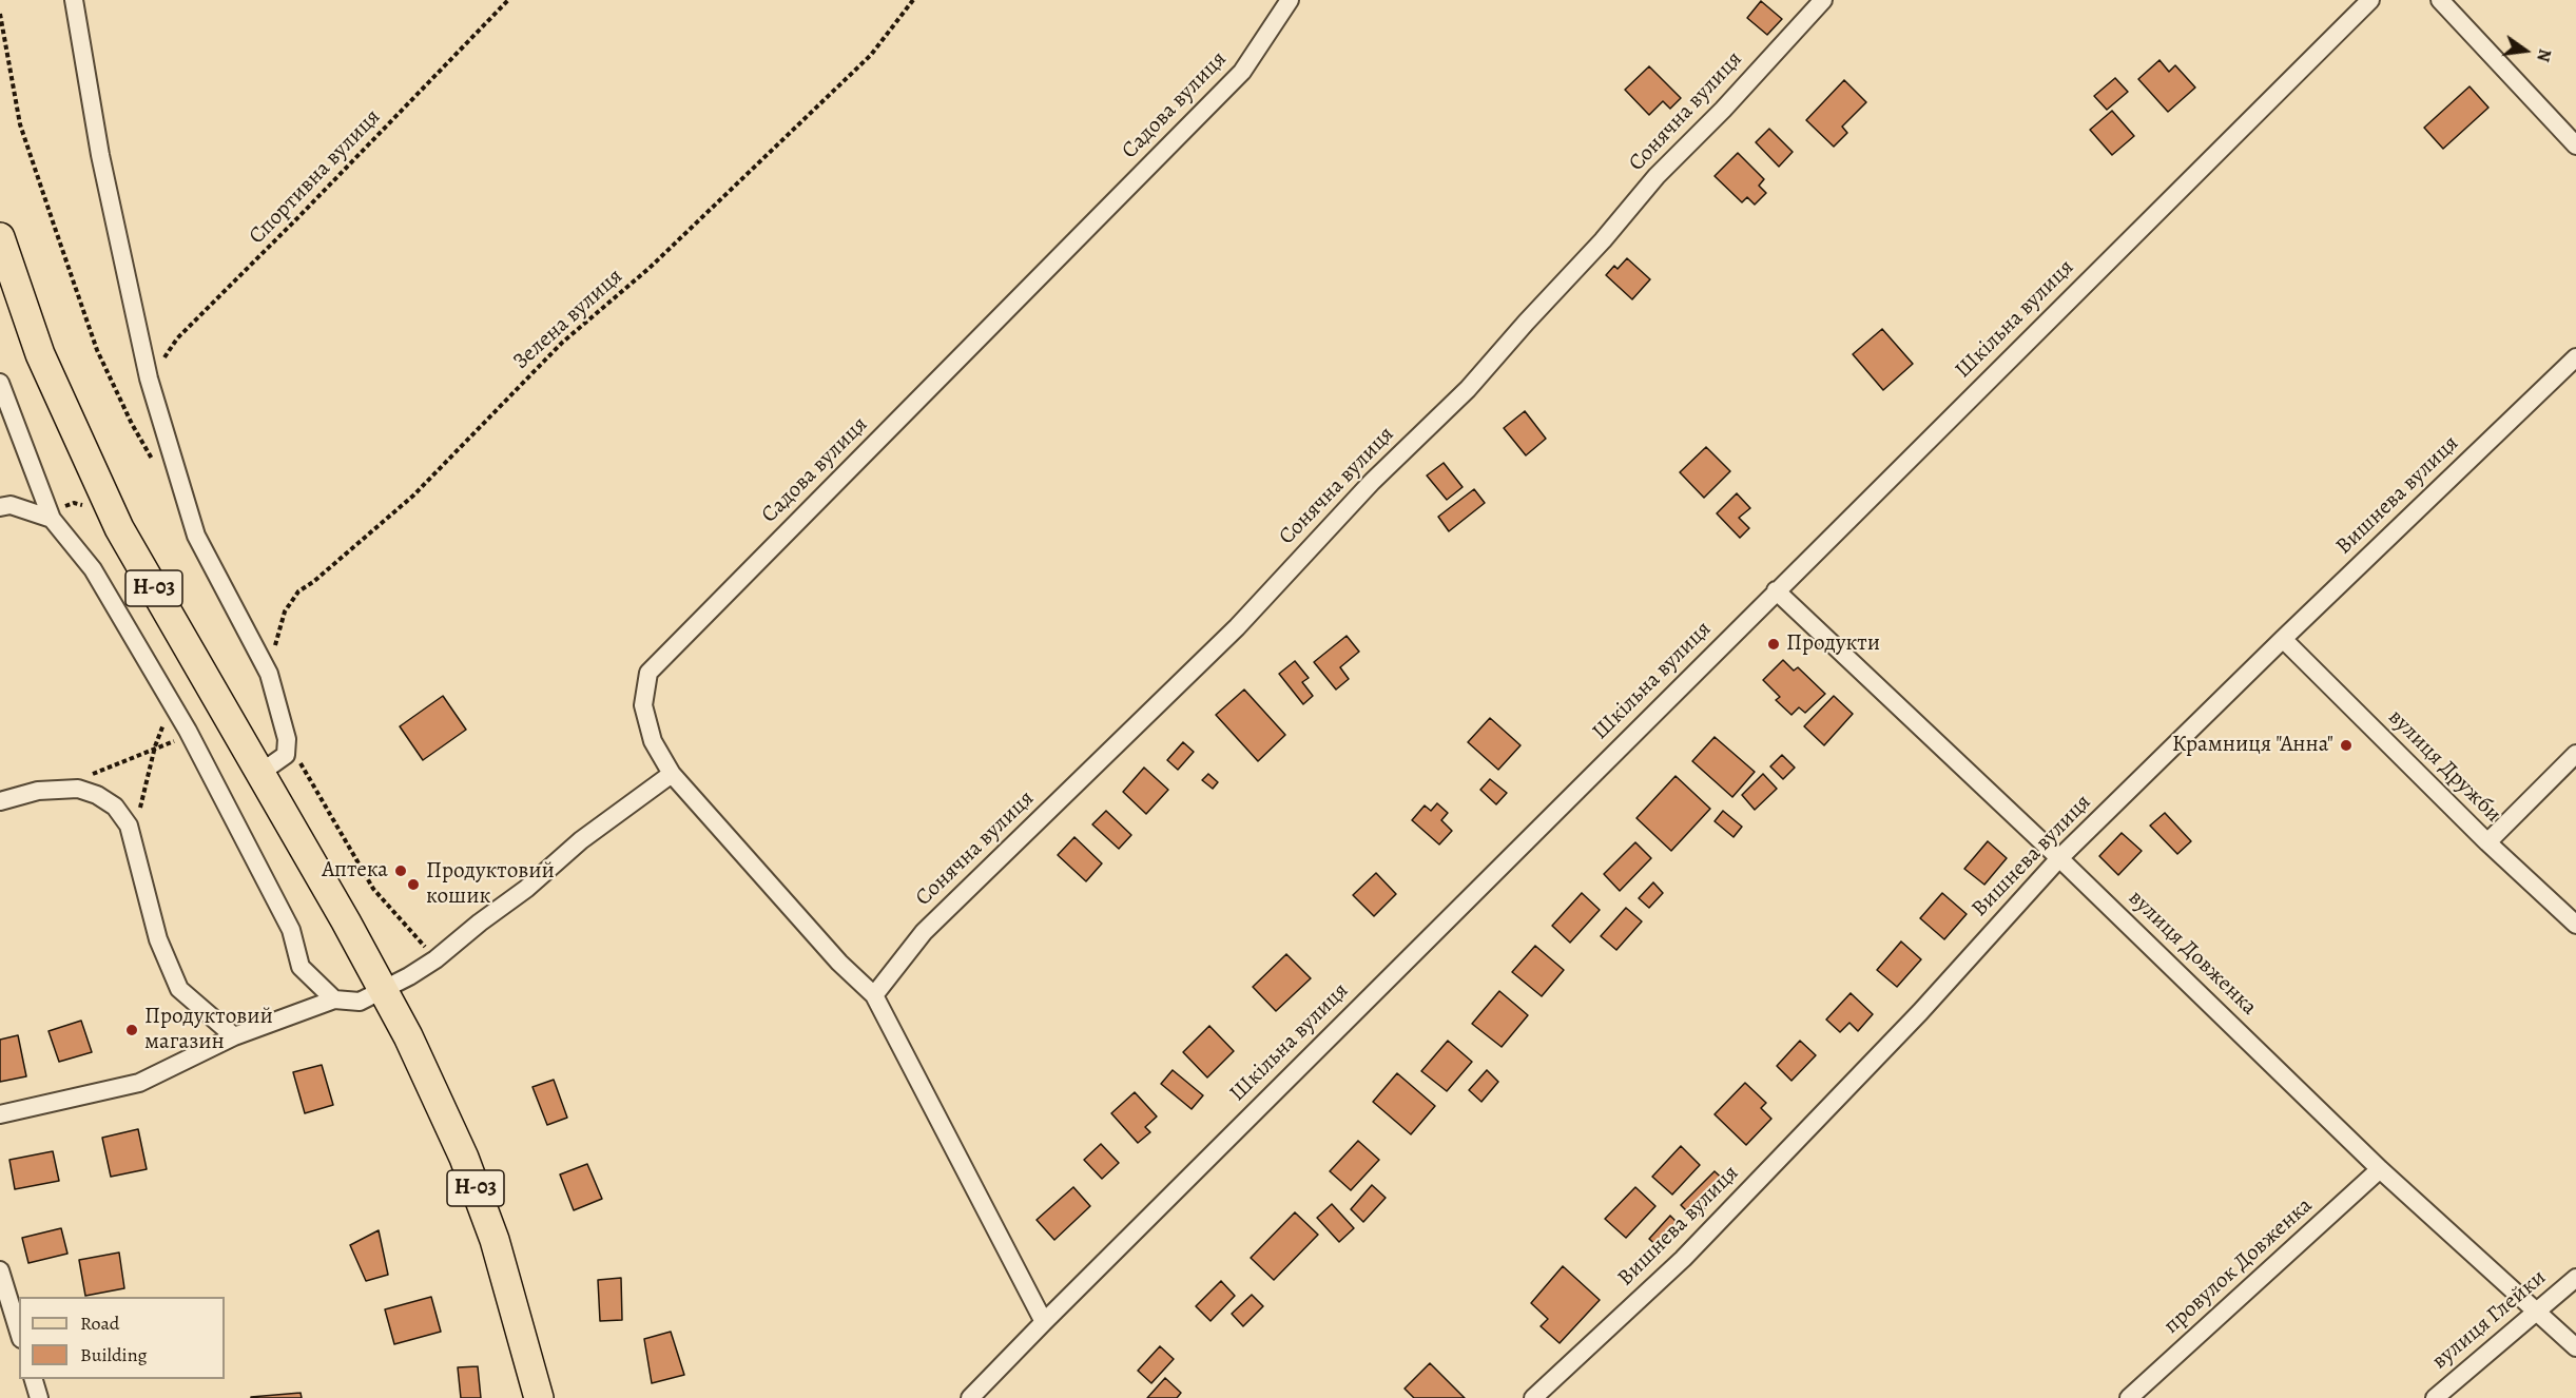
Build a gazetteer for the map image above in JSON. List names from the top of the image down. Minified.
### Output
{"streets":{"main road":["Н-03"],"street":["Садова вулиця","Сонячна вулиця","Шкільна вулиця","Вишнева вулиця","вулиця Дружби","вулиця Довженка","провулок Довженка","вулиця Глейки"],"path":["Спортивна вулиця","Зелена вулиця"]},"crossings":[["Садова вулиця","Сонячна вулиця"],["Садова вулиця","Шкільна вулиця"],["Шкільна вулиця","вулиця Довженка"],["Вишнева вулиця","вулиця Дружби"],["Вишнева вулиця","вулиця Довженка"],["вулиця Довженка","провулок Довженка"],["вулиця Довженка","вулиця Глейки"]],"places":["Продукти","Крамниця \"Анна\"","Аптека","Продуктовий кошик","Продуктовий магазин"],"legend":["Road","Building"],"north":"right"}
